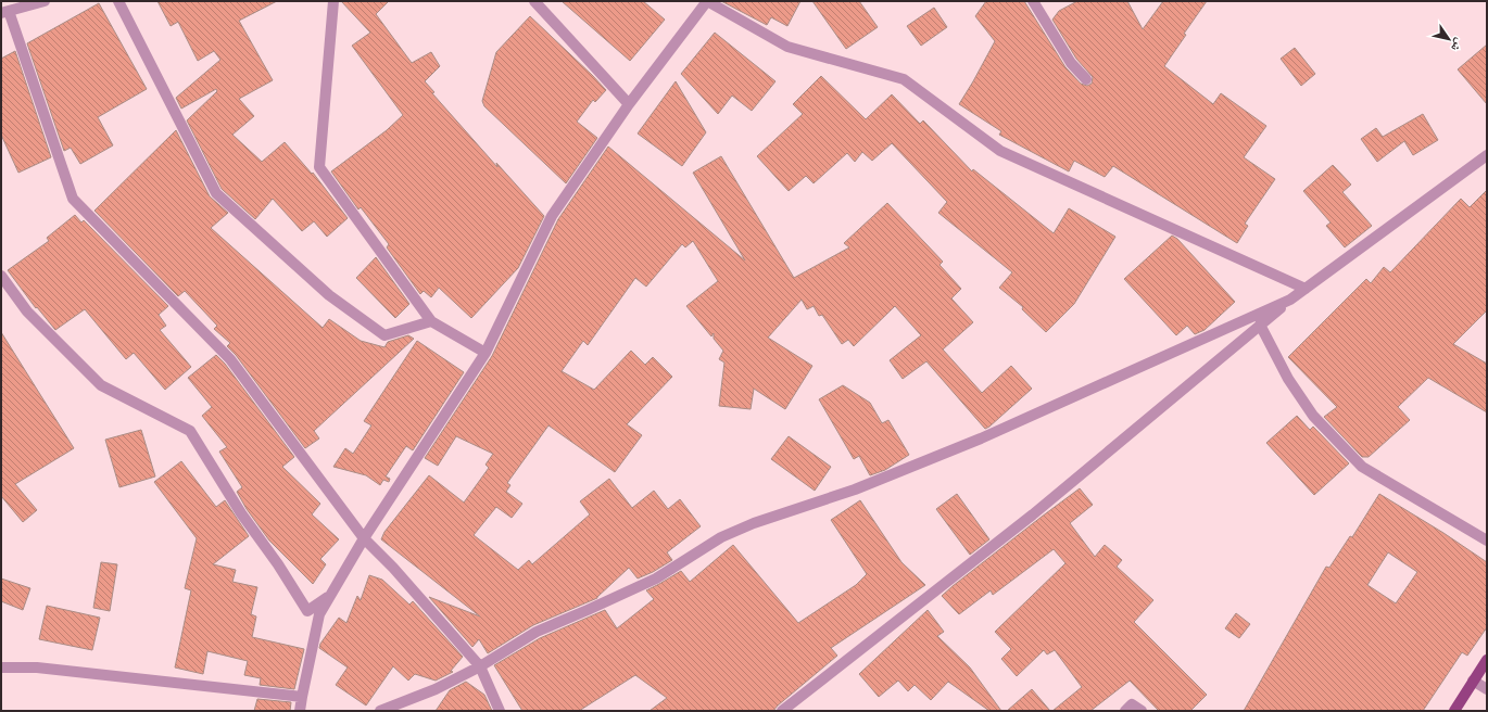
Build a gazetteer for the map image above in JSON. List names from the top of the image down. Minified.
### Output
{"north":"bottom right"}
